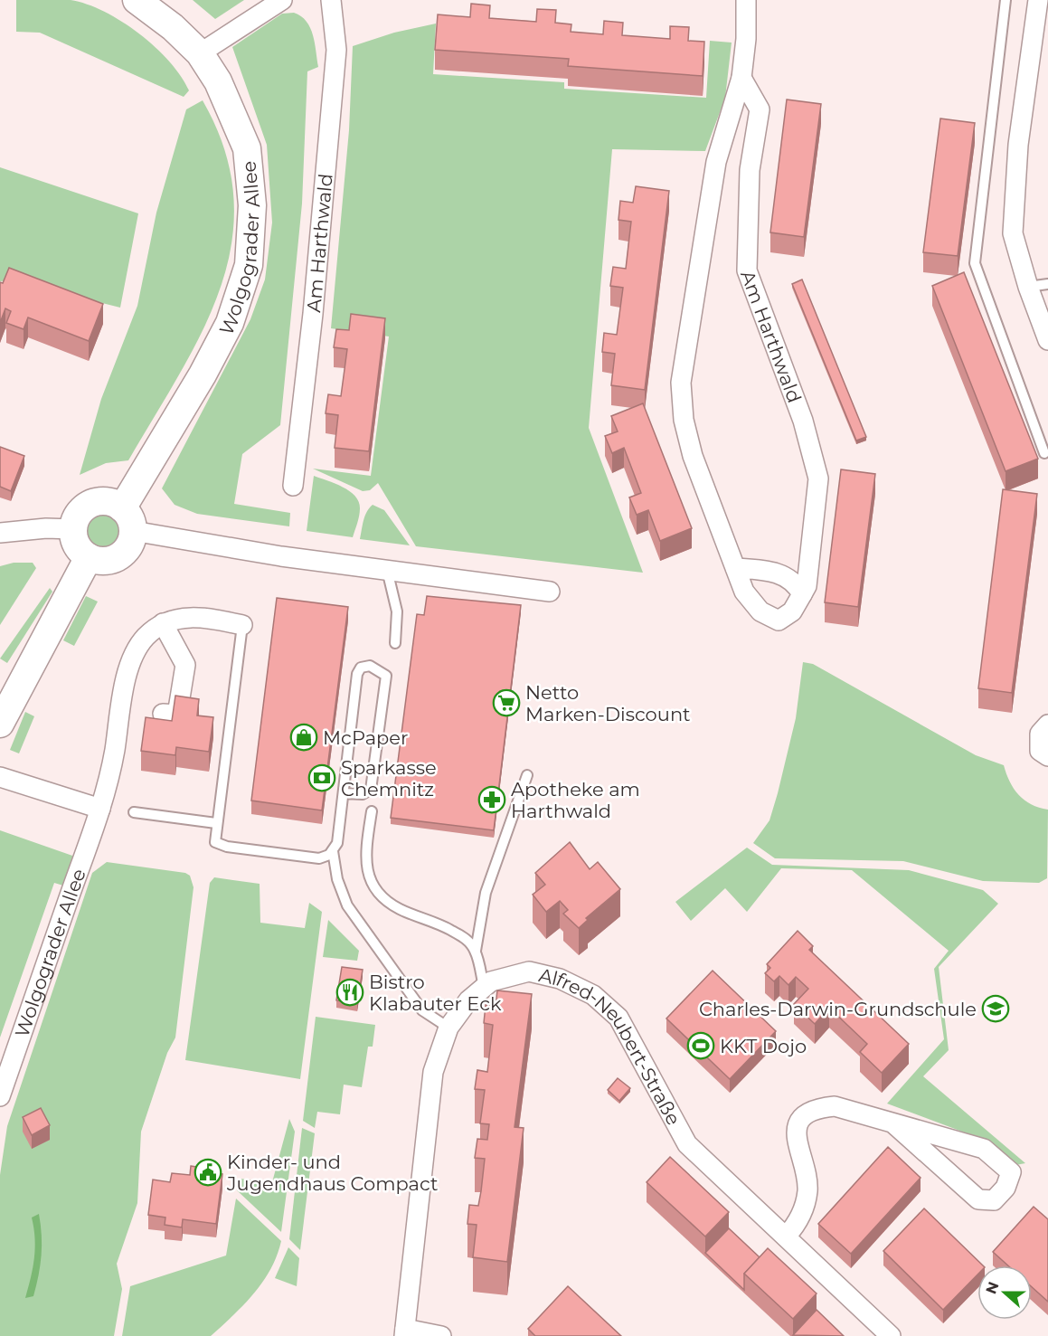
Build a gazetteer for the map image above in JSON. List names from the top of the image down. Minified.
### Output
{"streets":{"main road":["Wolgograder Allee"],"street":["Am Harthwald","Alfred-Neubert-Straße"]},"places":{"supermarket":["Netto Marken-Discount"],"shop":["McPaper"],"bank":["Sparkasse Chemnitz"],"pharmacy":["Apotheke am Harthwald"],"restaurant":["Bistro Klabauter Eck"],"school or university":["Charles-Darwin-Grundschule"],"sports":["KKT Dojo"],"public building":["Kinder- und Jugendhaus Compact"]},"north":"left"}
